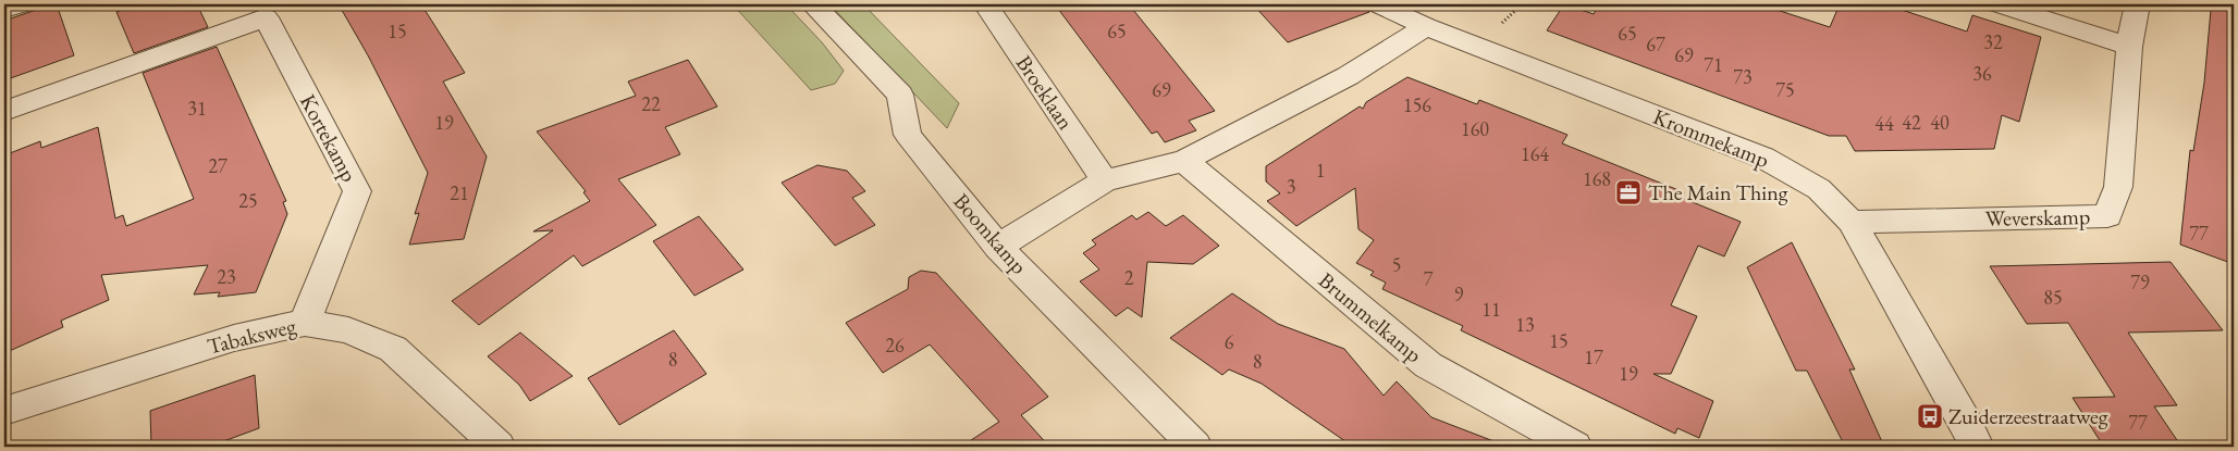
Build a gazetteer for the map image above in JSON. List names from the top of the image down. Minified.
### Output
{"streets":{"street":["Broeklaan","Kortekamp","Krommekamp","Weverskamp","Boomkamp","Brummelkamp","Tabaksweg"]},"crossings":[["Kortekamp","Tabaksweg"],["Krommekamp","Weverskamp"]],"places":{"office":["The Main Thing"],"bus stop":["Zuiderzeestraatweg"]},"house_numbers":["15","65","65","32","67","69","71","36","73","69","75","22","156","31","19","42","40","44","160","164","27","1","168","3","21","25","77","5","23","2","7","79","9","85","11","13","15","6","26","17","8","8","19","77"]}
